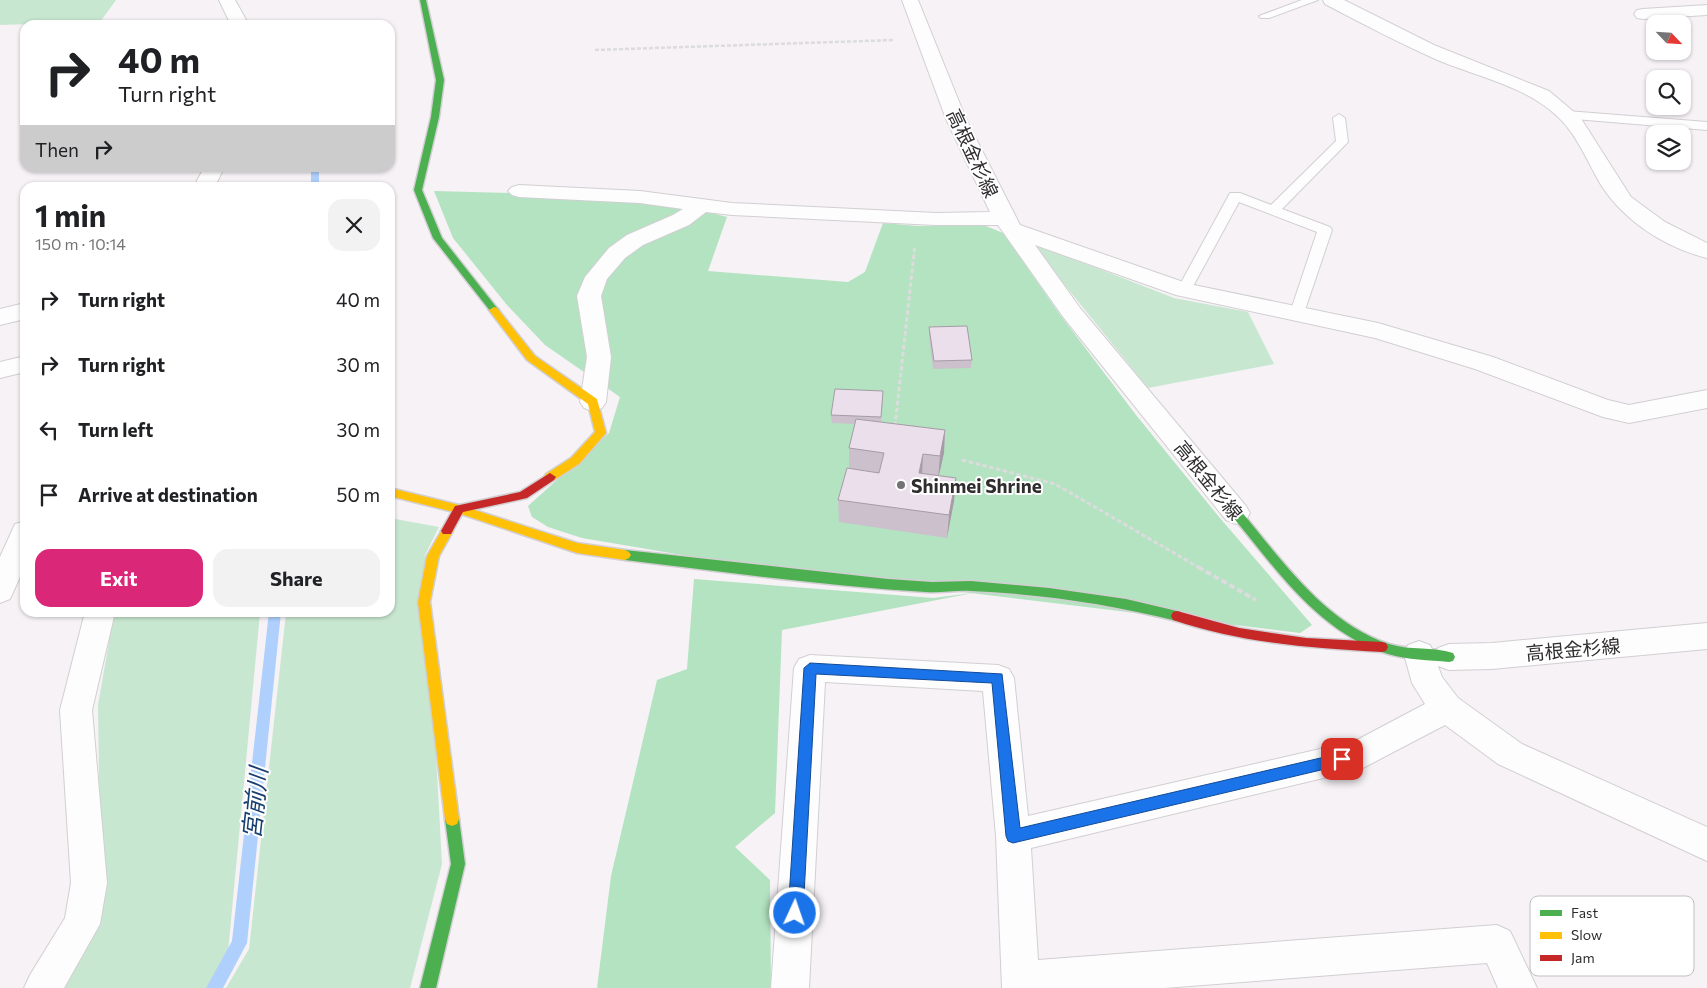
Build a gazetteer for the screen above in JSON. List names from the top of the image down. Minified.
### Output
{"streets":{"street":["高根金杉線"]},"water":["宮前川"],"places":["Shinmei Shrine"],"legend":["Fast","Slow","Jam"],"north":"bottom right","page":{"turn":["40 m","Turn right"],"then":"Then","heading":["1 min","150 m · 10:14"],"list":[{"name":"Turn right","value":"40 m"},{"name":"Turn right","value":"30 m"},{"name":"Turn left","value":"30 m"},{"name":"Arrive at destination","value":"50 m"}],"buttons":["Exit","Share"]}}
